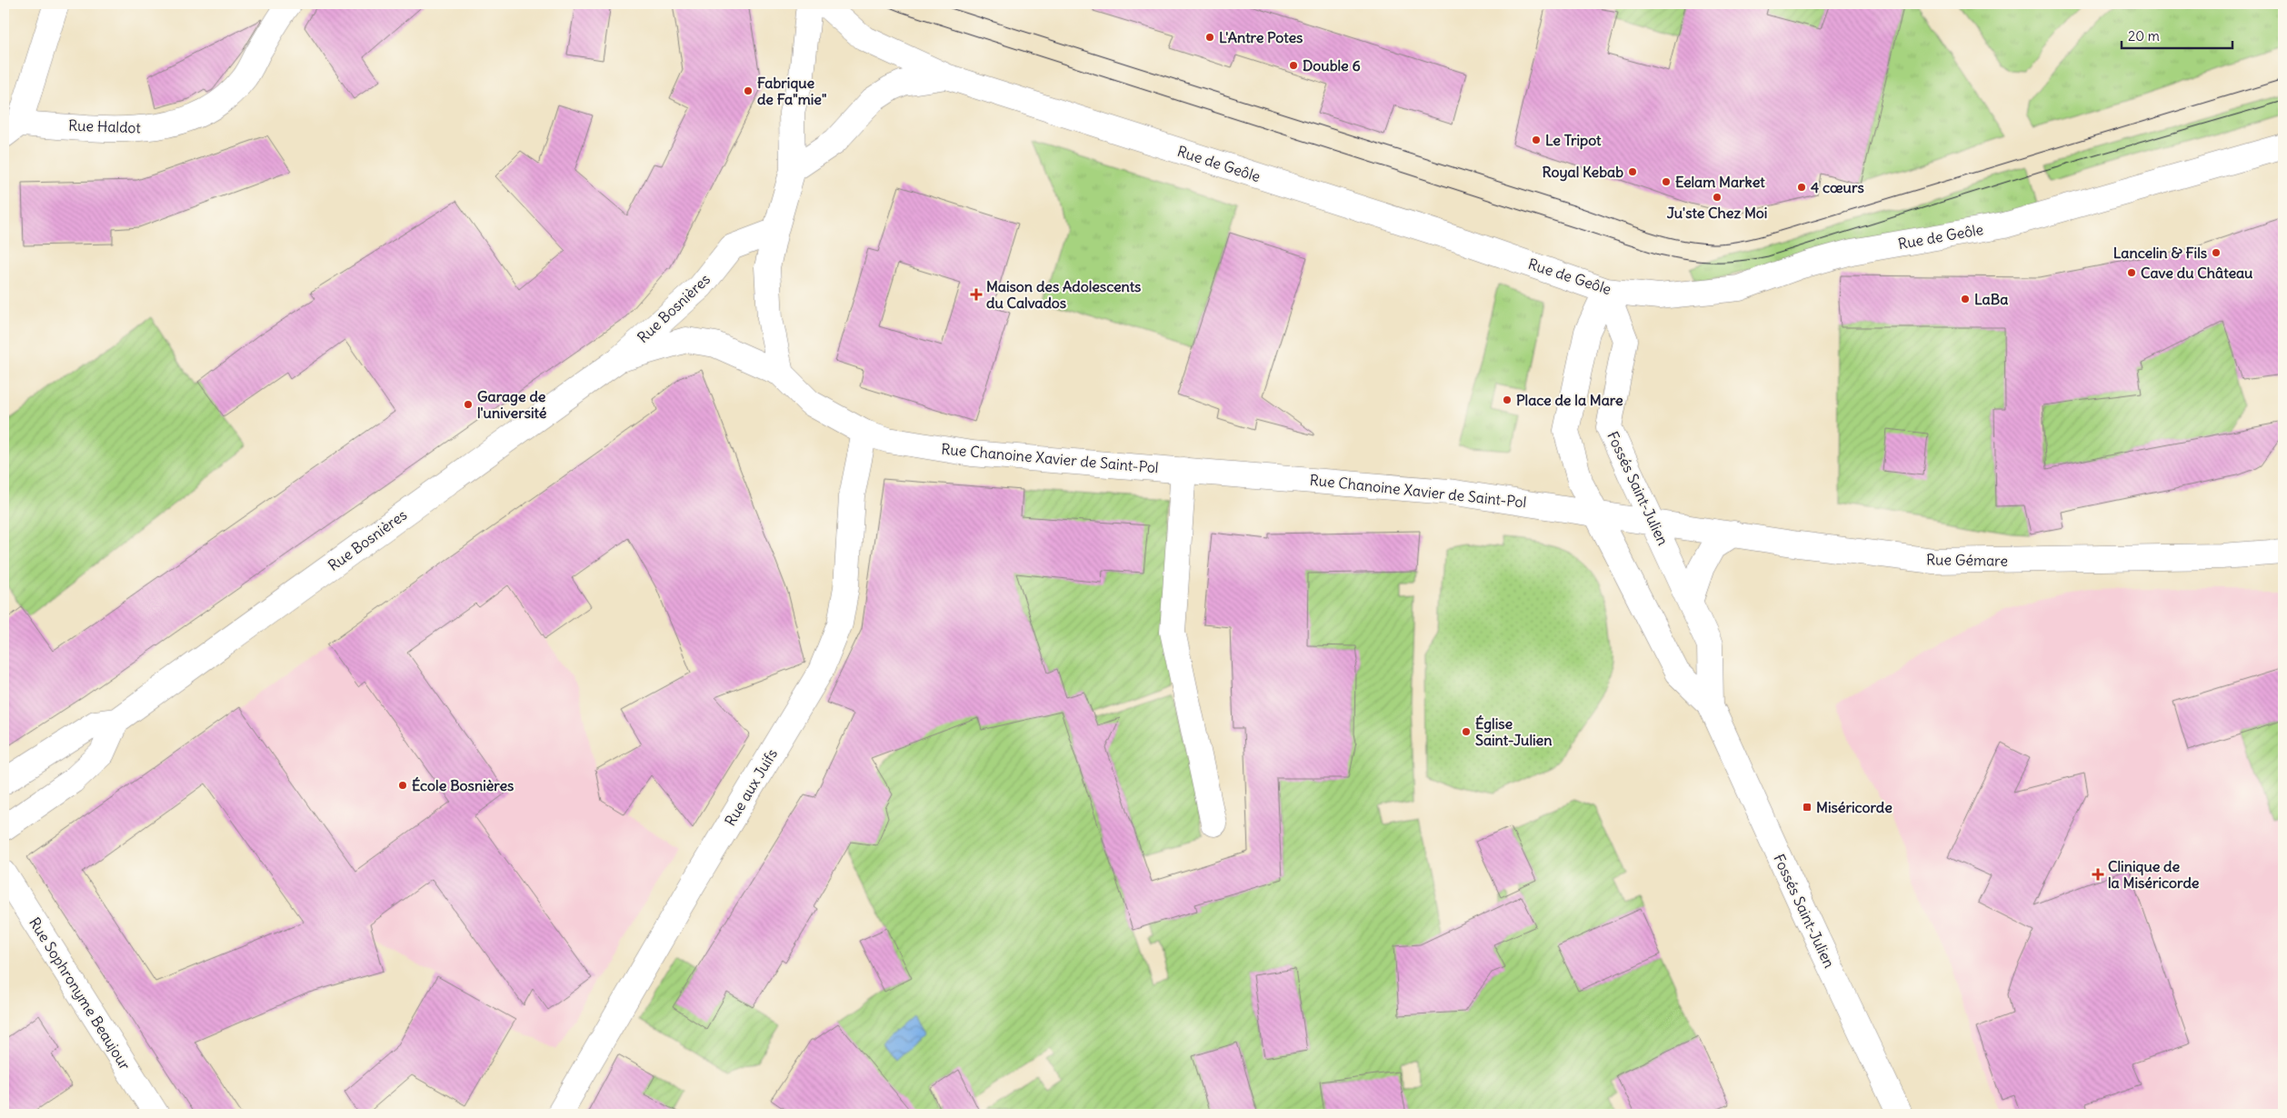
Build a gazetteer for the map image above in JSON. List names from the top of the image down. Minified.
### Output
{"streets":{"main road":["Rue Haldot","Rue de Geôle","Rue Bosnières","Rue Chanoine Xavier de Saint-Pol","Fossés Saint-Julien","Rue Gémare","Rue aux Juifs","Rue Sophronyme Beaujour"]},"crossings":[["Rue de Geôle","Fossés Saint-Julien"],["Rue Chanoine Xavier de Saint-Pol","Fossés Saint-Julien"],["Rue Chanoine Xavier de Saint-Pol","Rue Gémare"],["Rue Chanoine Xavier de Saint-Pol","Rue aux Juifs"],["Fossés Saint-Julien","Rue Gémare"]],"places":{"other":["L'Antre Potes","Double 6","Fabrique de Fa\"mie\"","Le Tripot","Royal Kebab","Eelam Market","4 cœurs","Ju'ste Chez Moi","Lancelin & Fils","Cave du Château","LaBa","Place de la Mare","Garage de l'université","Église Saint-Julien","École Bosnières"],"health":["Maison des Adolescents du Calvados","Clinique de la Miséricorde"],"transit":["Miséricorde"]},"scale_bar":"20 m"}
